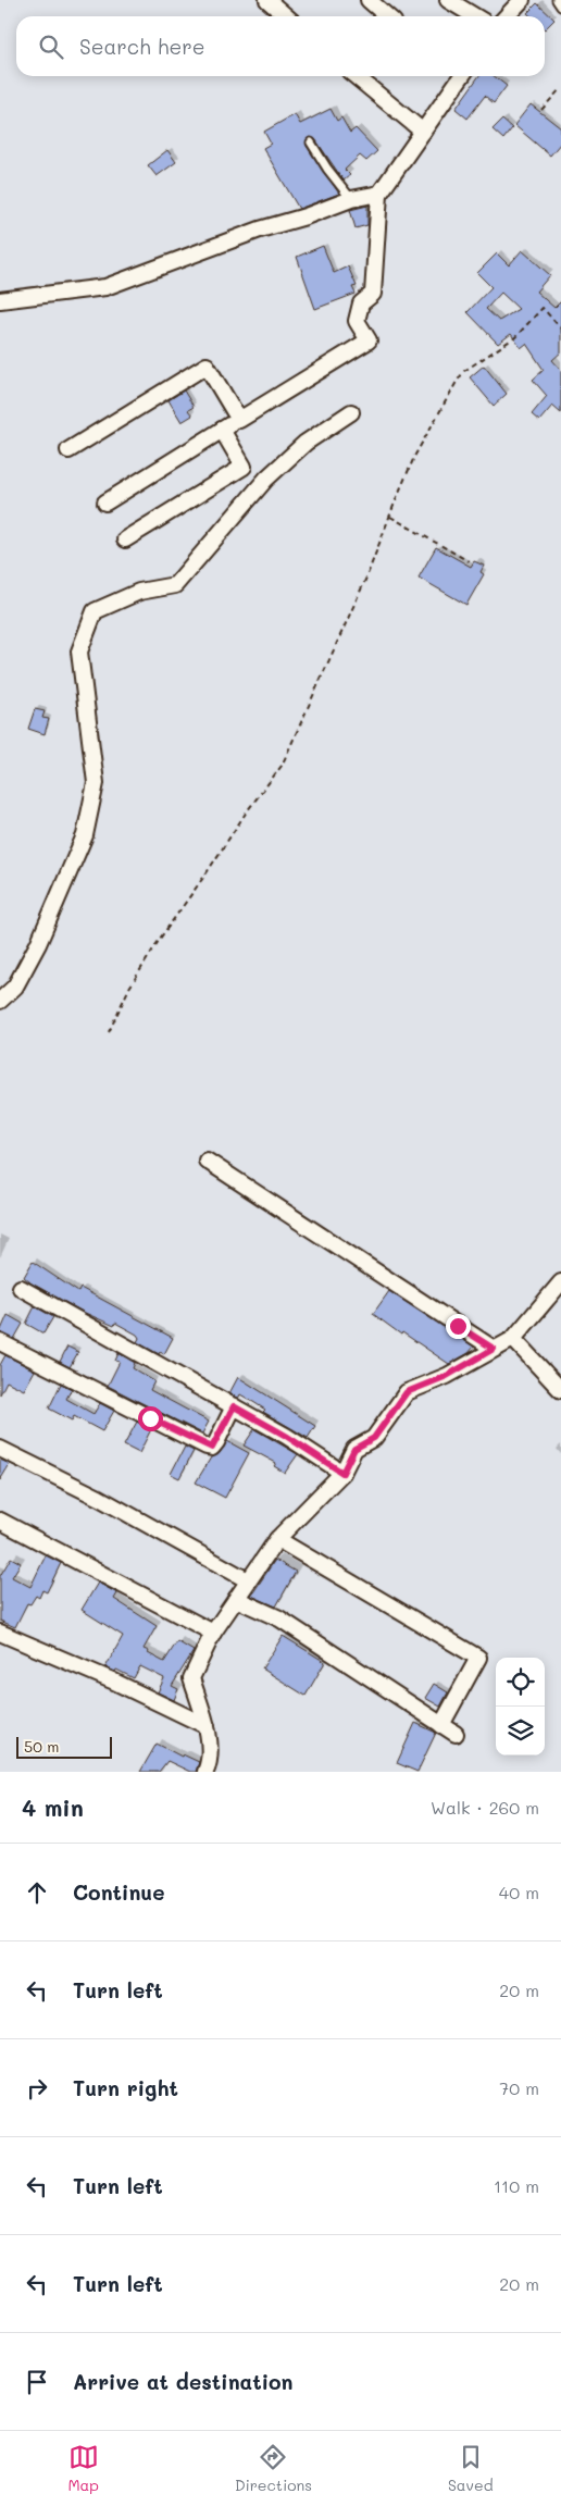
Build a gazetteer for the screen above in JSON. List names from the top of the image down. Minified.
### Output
{"scale_bar":"50 m","page":{"search":"Search here","scale":"50 m","heading":["4 min","Walk · 260 m"],"list":[["Continue","40 m"],["Turn left","20 m"],["Turn right","70 m"],["Turn left","110 m"],["Turn left","20 m"],"Arrive at destination"],"nav":["Map","Directions","Saved"]}}
